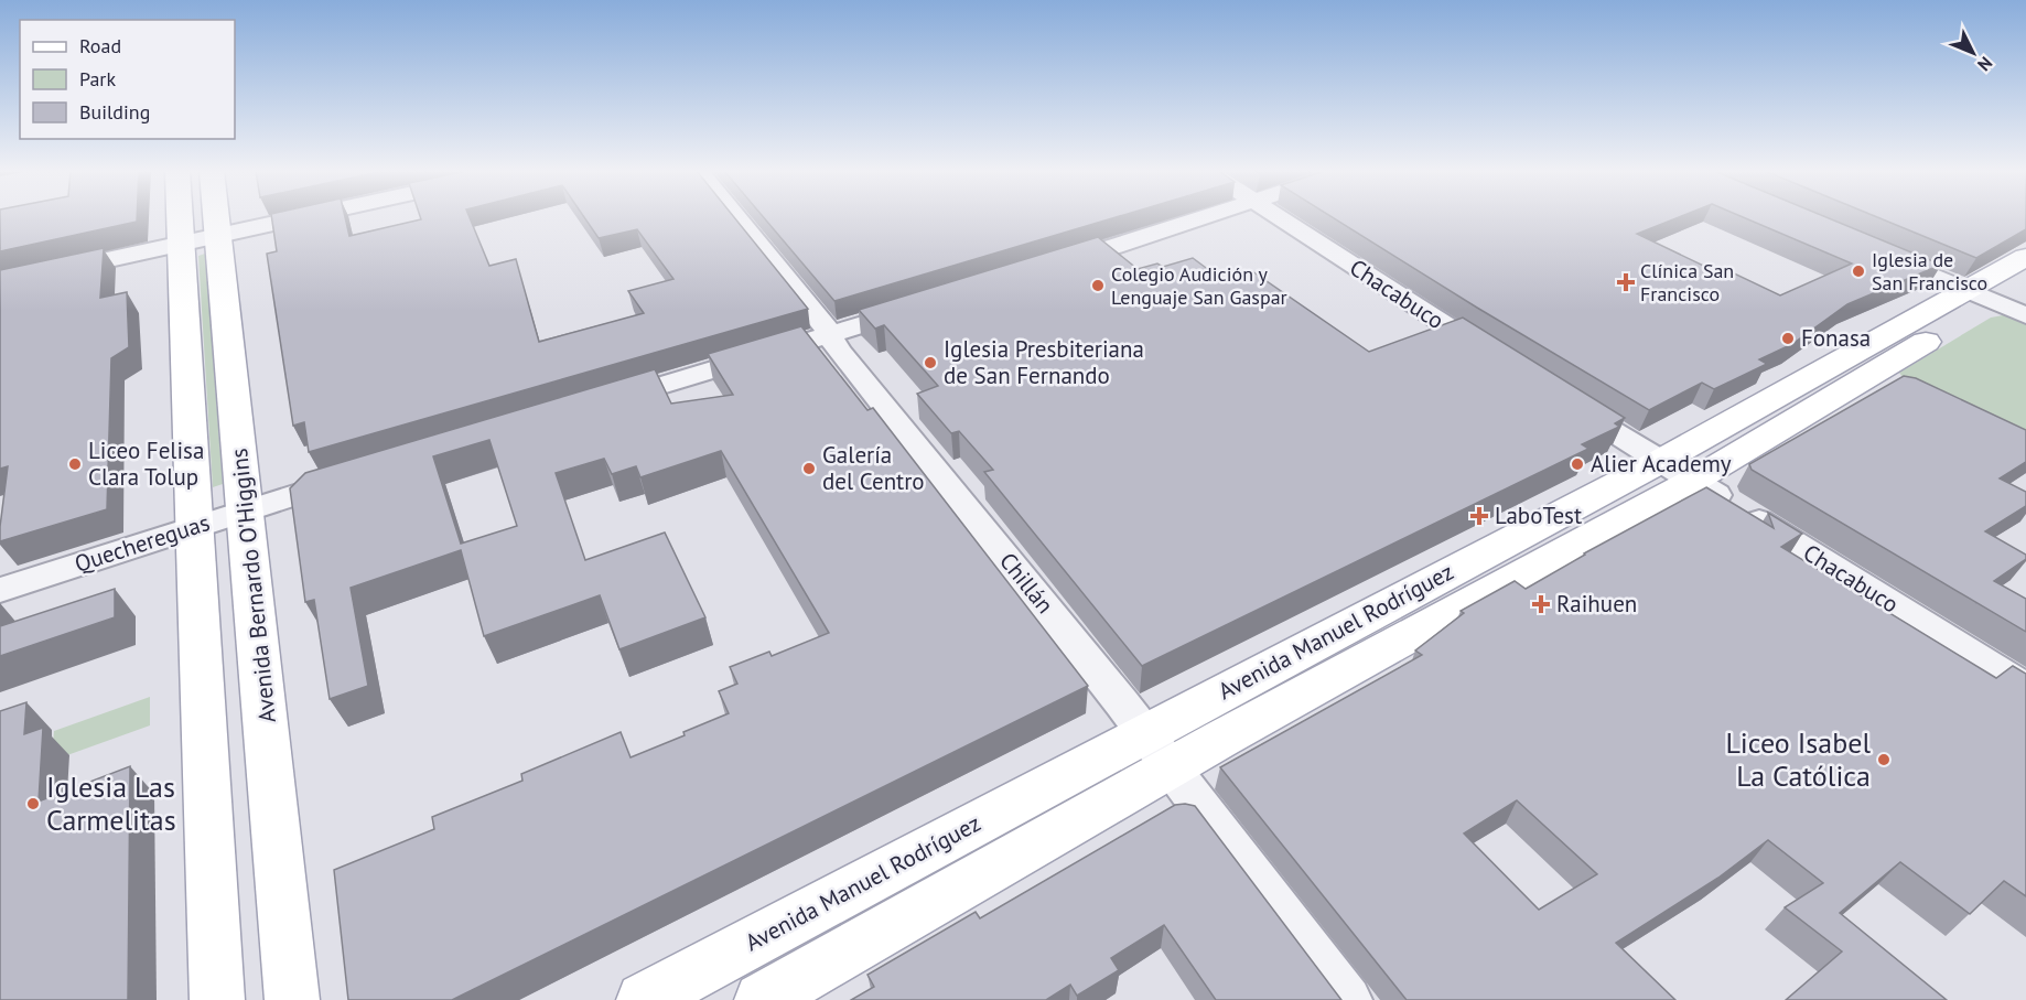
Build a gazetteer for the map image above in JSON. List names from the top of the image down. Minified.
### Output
{"streets":{"main road":["Avenida Bernardo O'Higgins","Avenida Manuel Rodríguez"],"street":["Chacabuco","Quechereguas","Chillán"]},"crossings":[["Chacabuco","Avenida Manuel Rodríguez"],["Quechereguas","Avenida Bernardo O'Higgins"],["Chillán","Avenida Manuel Rodríguez"]],"places":{"other":["Iglesia de San Francisco","Colegio Audición y Lenguaje San Gaspar","Fonasa","Iglesia Presbiteriana de San Fernando","Liceo Felisa Clara Tolup","Alier Academy","Galería del Centro","Liceo Isabel La Católica","Iglesia Las Carmelitas"],"health":["Clínica San Francisco","LaboTest","Raihuen"]},"legend":["Road","Park","Building"],"north":"bottom right"}
